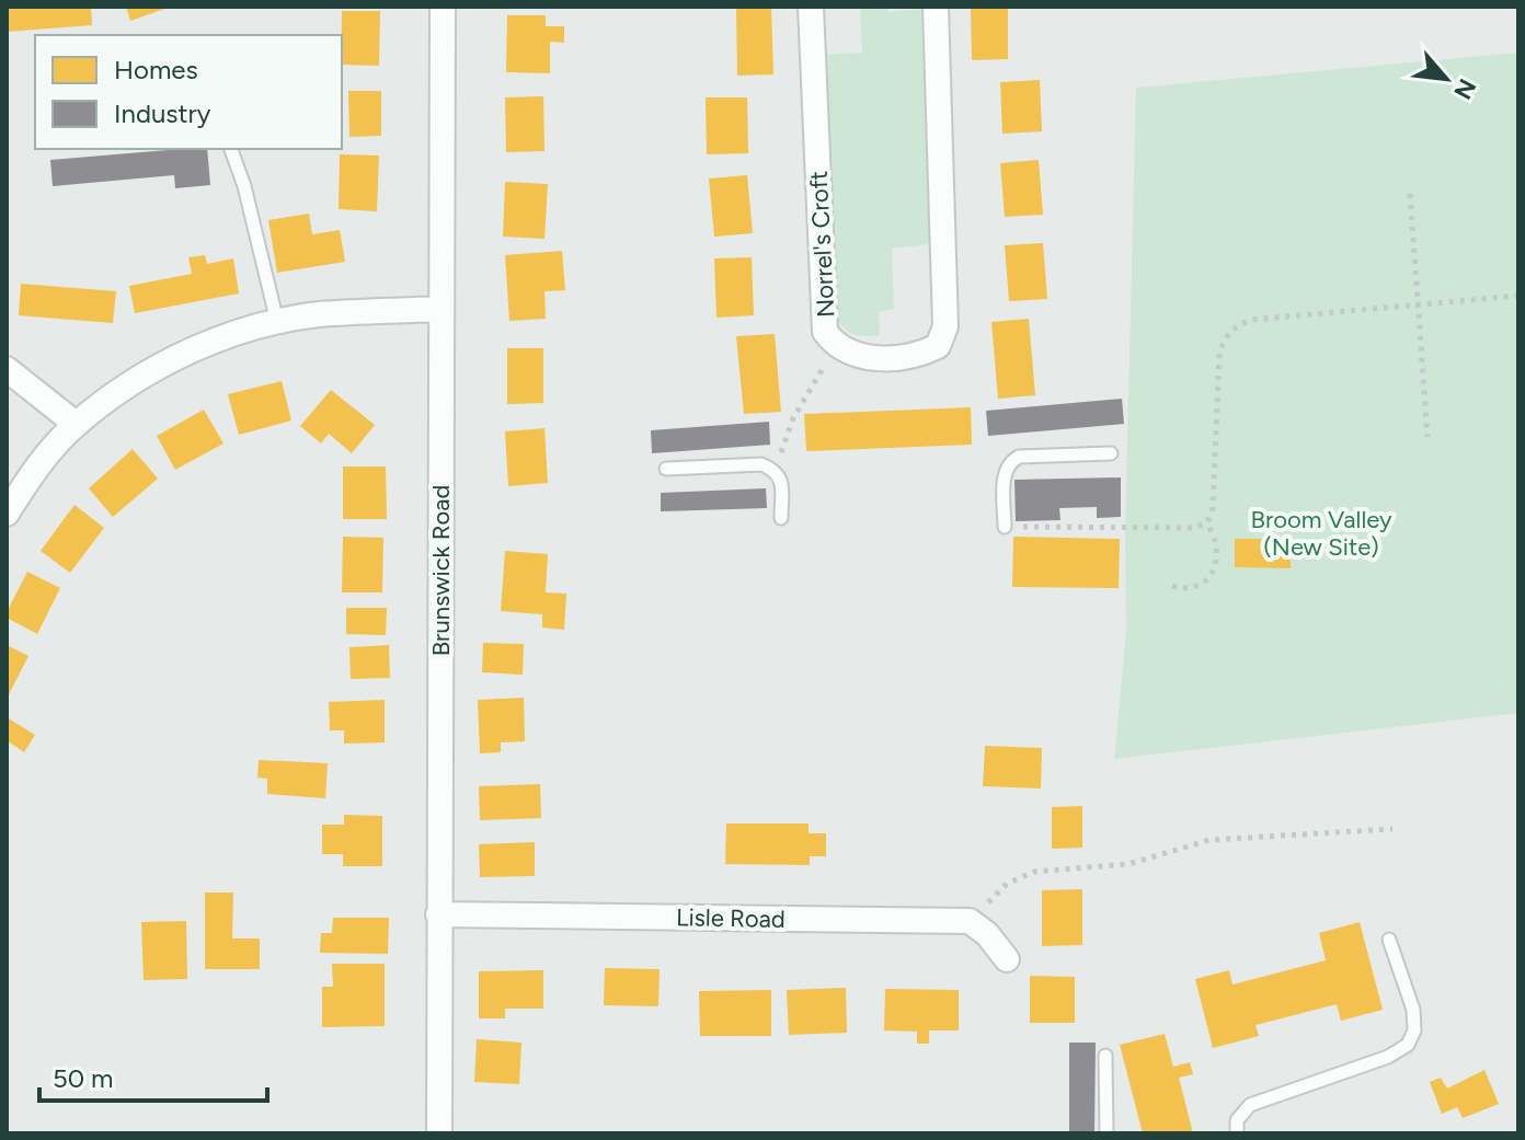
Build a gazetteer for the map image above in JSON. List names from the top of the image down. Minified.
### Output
{"streets":{"street":["Norrel's Croft","Brunswick Road","Lisle Road"]},"crossings":[["Brunswick Road","Lisle Road"]],"parks":["Broom Valley (New Site)"],"legend":["Homes","Industry"],"scale_bar":"50 m","north":"bottom right"}
